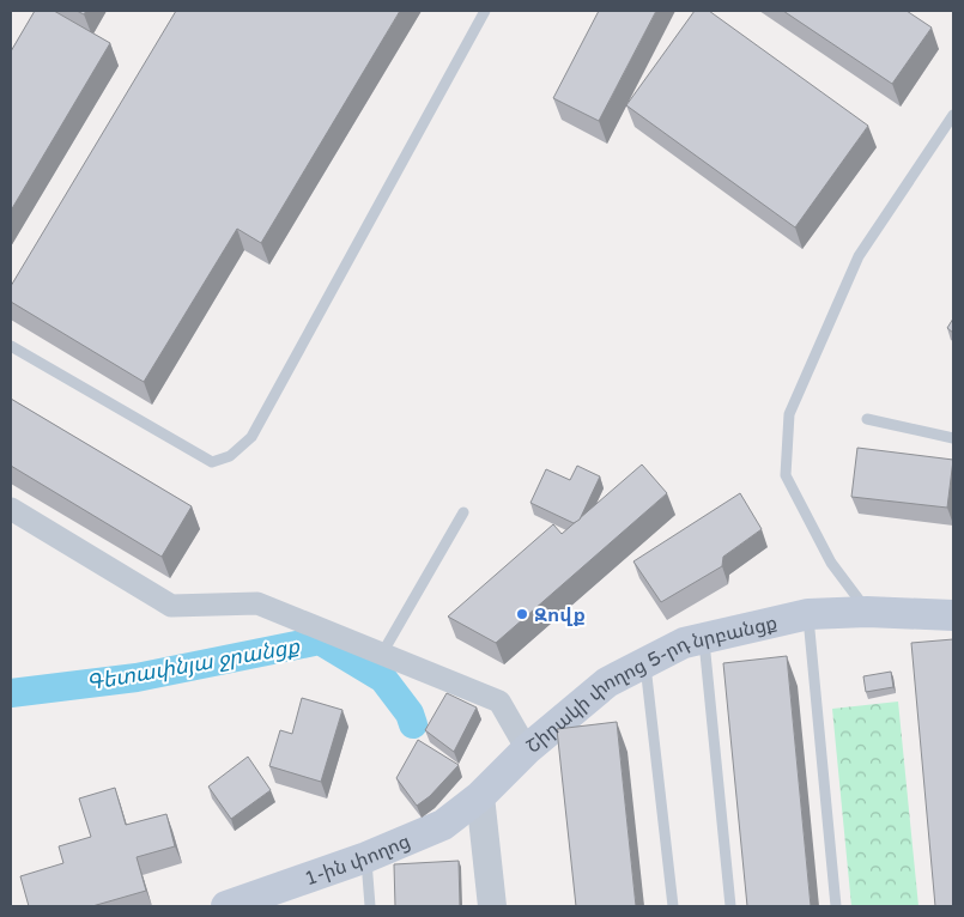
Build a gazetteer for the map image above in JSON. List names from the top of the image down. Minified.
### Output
{"streets":{"main road":["Շիրակի փողոց 5-րդ նրբանցք","1-ին փողոց"]},"crossings":[["Շիրակի փողոց 5-րդ նրբանցք","1-ին փողոց"]],"water":["Գետափնյա ջրանցք"],"places":["Զովք"]}
